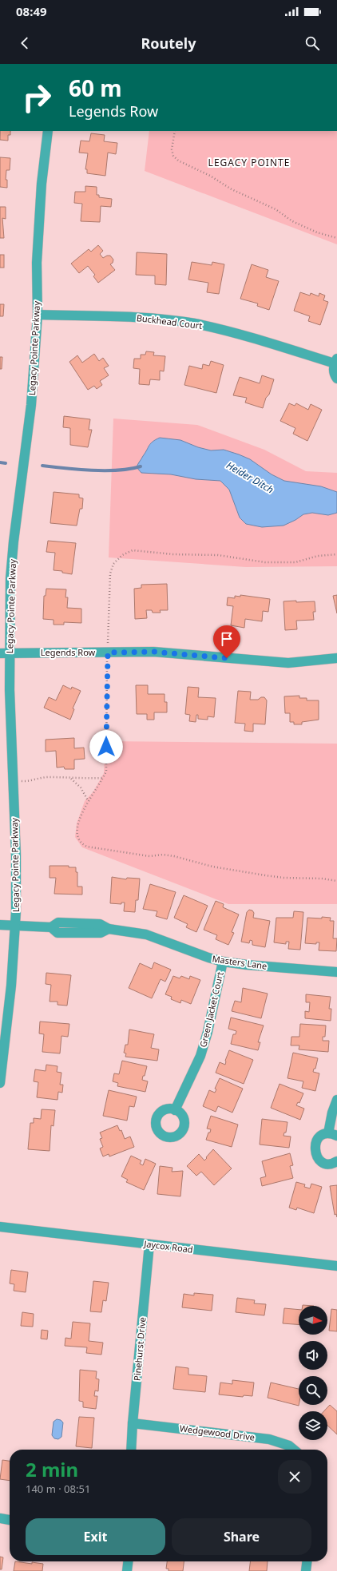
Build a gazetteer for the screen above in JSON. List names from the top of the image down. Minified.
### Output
{"streets":{"street":["Buckhead Court","Legacy Pointe Parkway","Legends Row","Masters Lane","Green Jacket Court","Jaycox Road","Pinehurst Drive","Wedgewood Drive"]},"crossings":[["Buckhead Court","Legacy Pointe Parkway"],["Legacy Pointe Parkway","Legends Row"],["Legacy Pointe Parkway","Masters Lane"],["Masters Lane","Green Jacket Court"],["Jaycox Road","Pinehurst Drive"],["Pinehurst Drive","Wedgewood Drive"]],"districts":["LEGACY POINTE"],"water":["Heider Ditch"],"north":"right","page":{"status":"08:49","header":"Routely","turn":["60 m","Legends Row"],"heading":["2 min","140 m · 08:51"],"buttons":["Exit","Share"]}}
